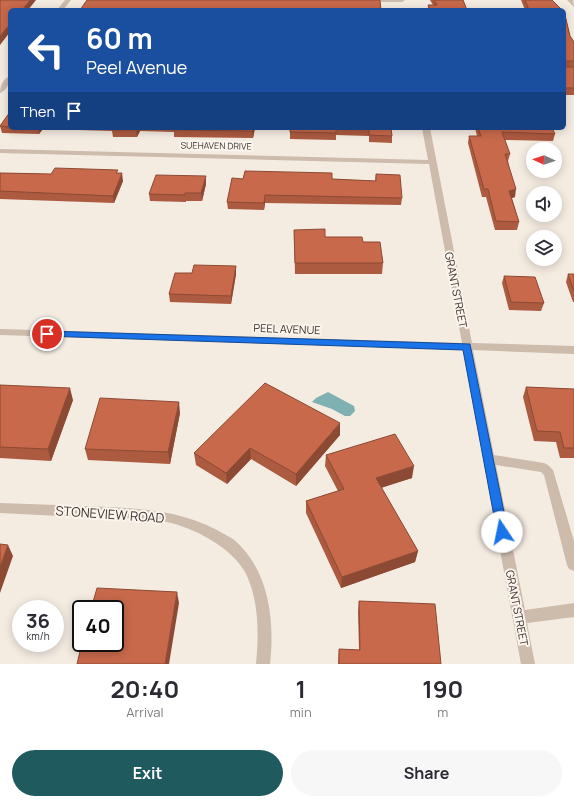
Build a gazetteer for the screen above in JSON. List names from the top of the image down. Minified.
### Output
{"streets":{"street":["SUEHAVEN DRIVE","GRANT STREET","PEEL AVENUE","STONEVIEW ROAD"]},"crossings":[["SUEHAVEN DRIVE","GRANT STREET"],["GRANT STREET","PEEL AVENUE"]],"north":"left","page":{"turn":["60 m","Peel Avenue"],"then":"Then","speed":"36 km/h","limit":"40","eta":["20:40","Arrival","1","min","190","m"],"buttons":["Exit","Share"]}}
